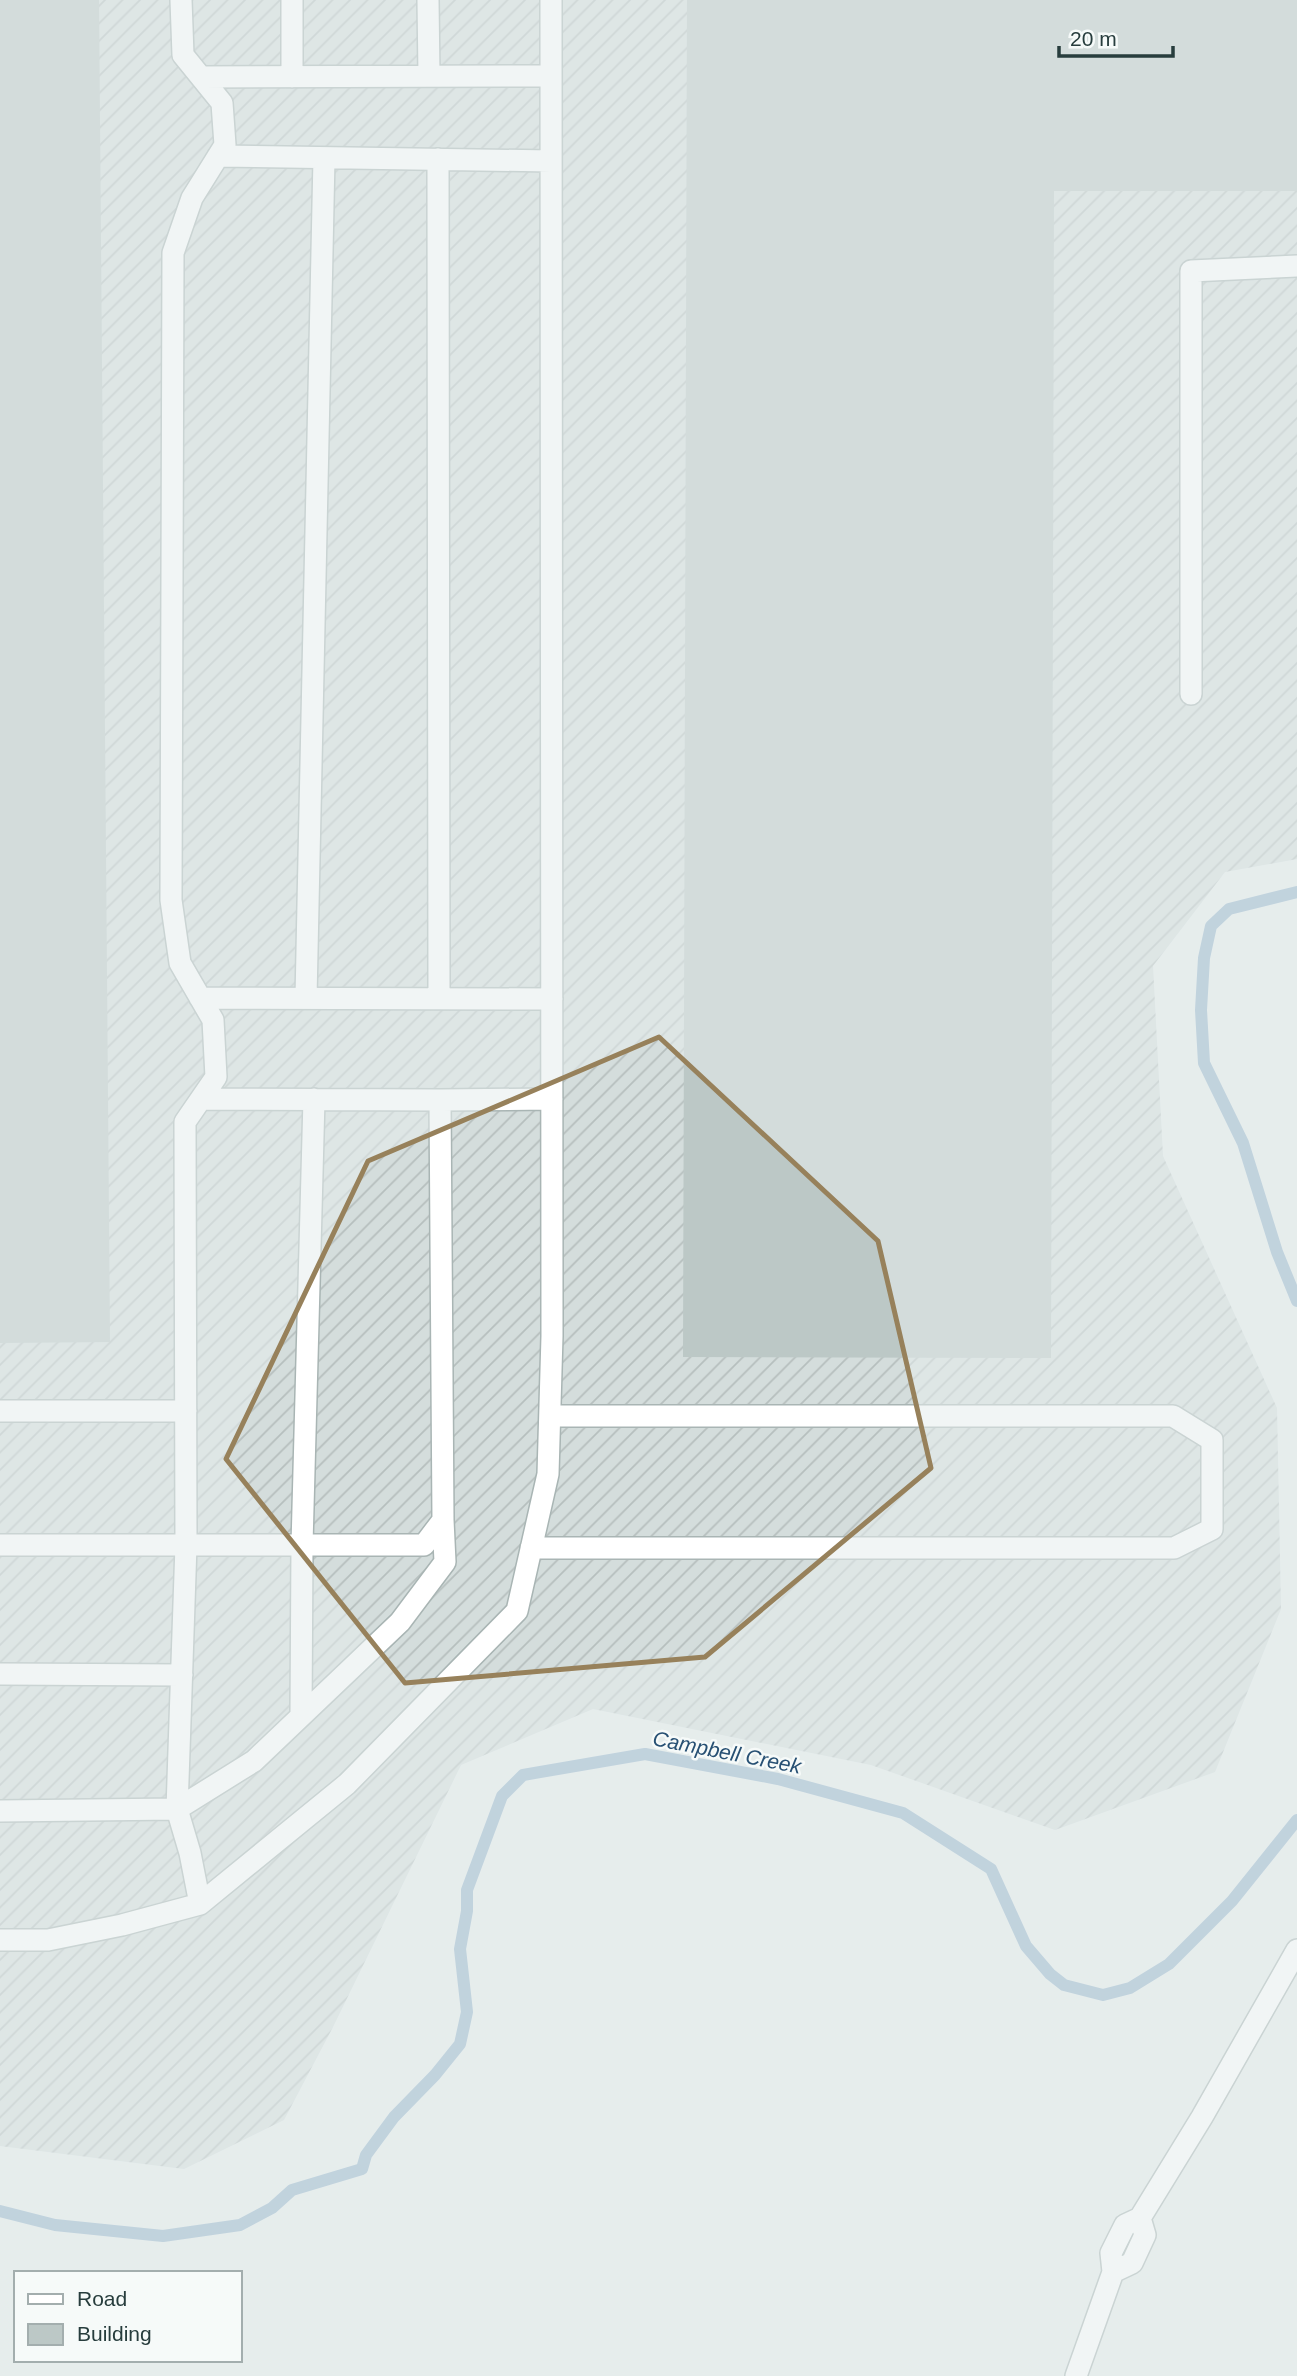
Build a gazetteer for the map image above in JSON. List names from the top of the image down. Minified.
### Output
{"water":["Campbell Creek"],"legend":["Road","Building"],"scale_bar":"20 m"}
